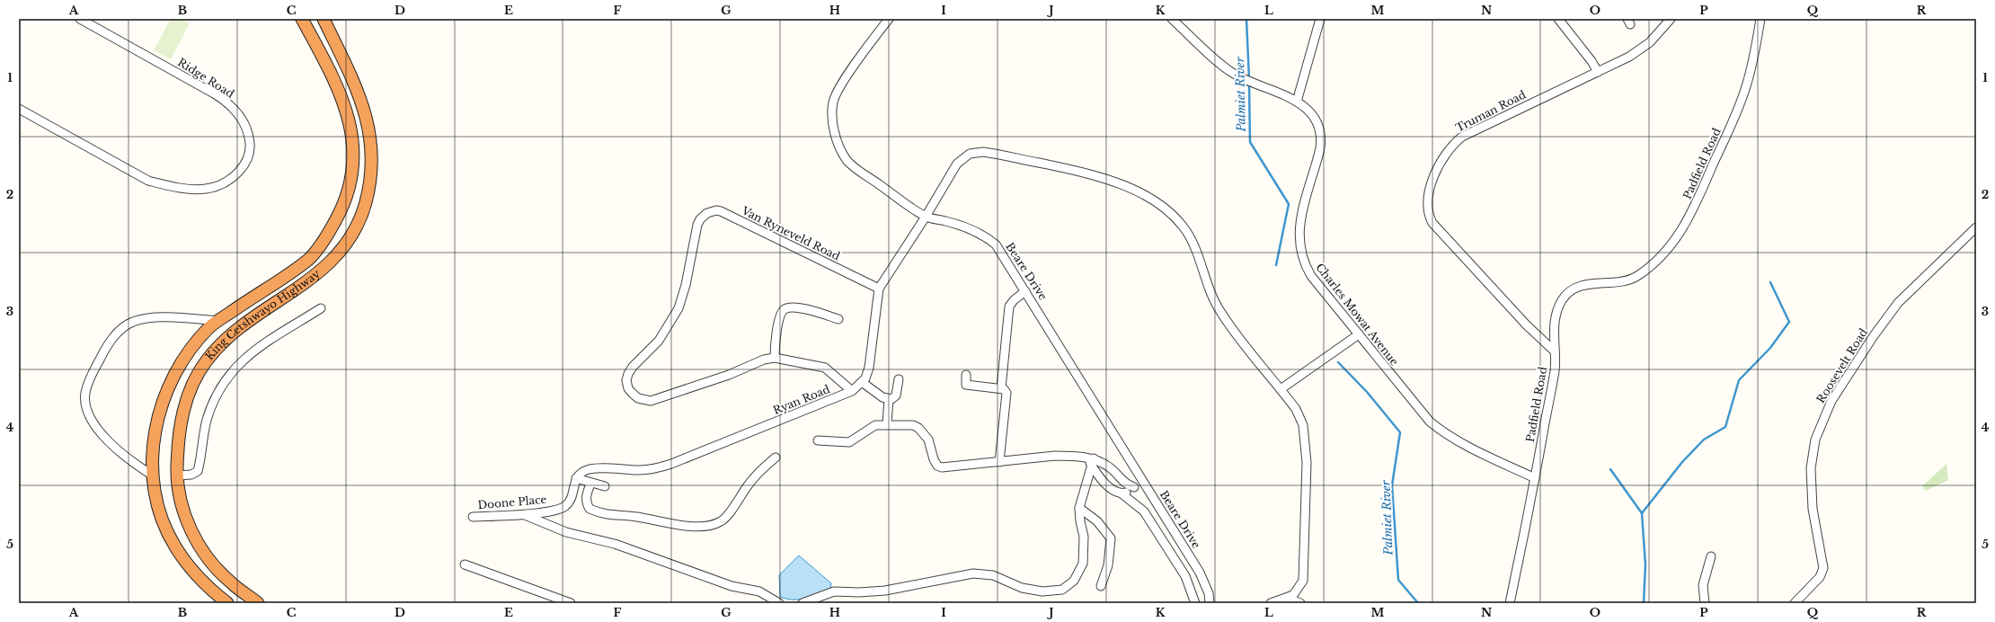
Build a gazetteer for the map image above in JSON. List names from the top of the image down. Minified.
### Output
{"streets":{"highway":["King Cetshwayo Highway"],"street":["Ridge Road","Truman Road","Padfield Road","Van Ryneveld Road","Beare Drive","Charles Mowat Avenue","Roosevelt Road","Ryan Road","Doone Place"]},"crossings":[["Truman Road","Padfield Road"],["Padfield Road","Charles Mowat Avenue"],["Van Ryneveld Road","Ryan Road"],["Beare Drive","Ryan Road"],["Ryan Road","Doone Place"]],"water":["Palmiet River"],"grid":{"columns":["A","B","C","D","E","F","G","H","I","J","K","L","M","N","O","P","Q","R"],"rows":["1","2","3","4","5"]}}
